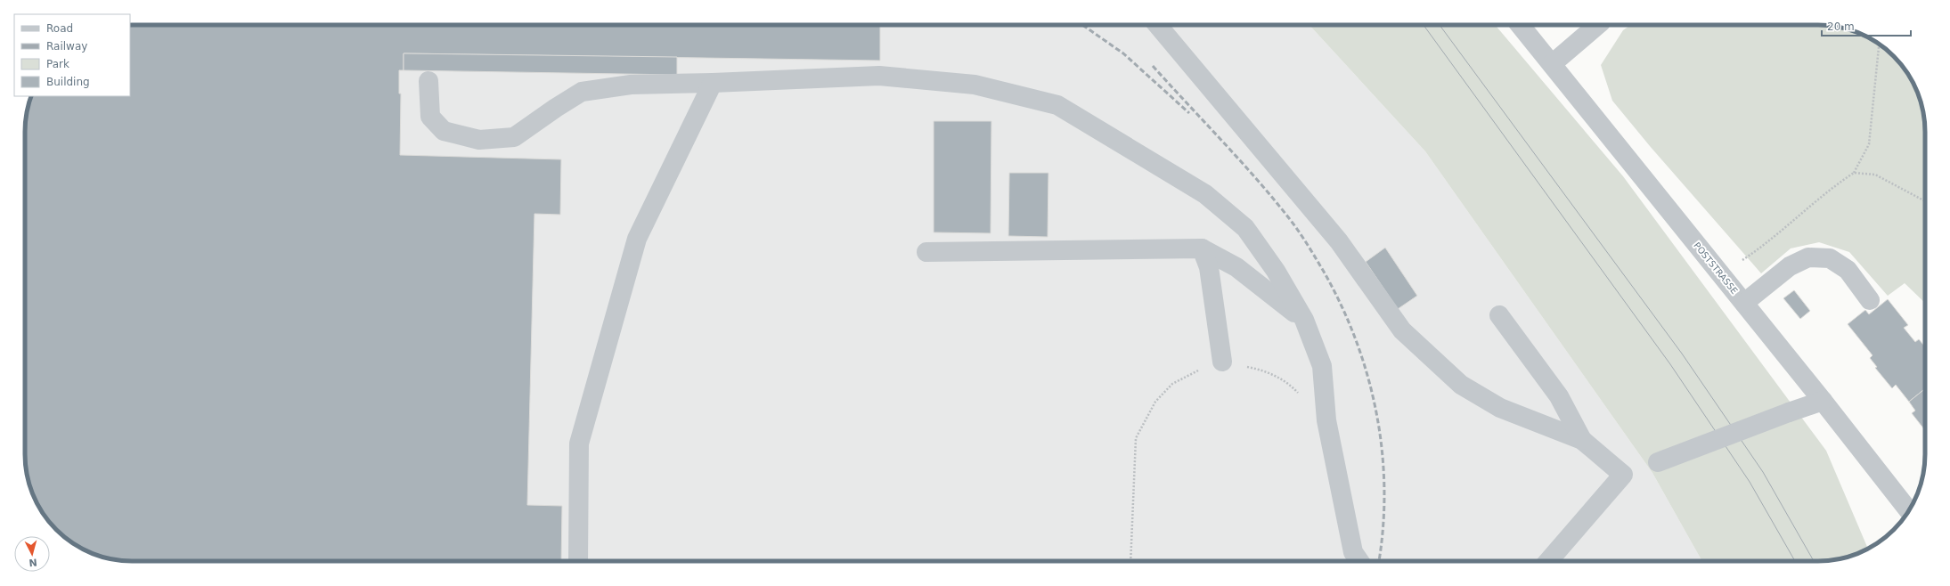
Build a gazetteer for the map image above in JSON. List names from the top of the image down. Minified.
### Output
{"streets":{"street":["POSTSTRASSE"]},"legend":["Road","Railway","Park","Building"],"scale_bar":"20 m","north":"bottom"}
